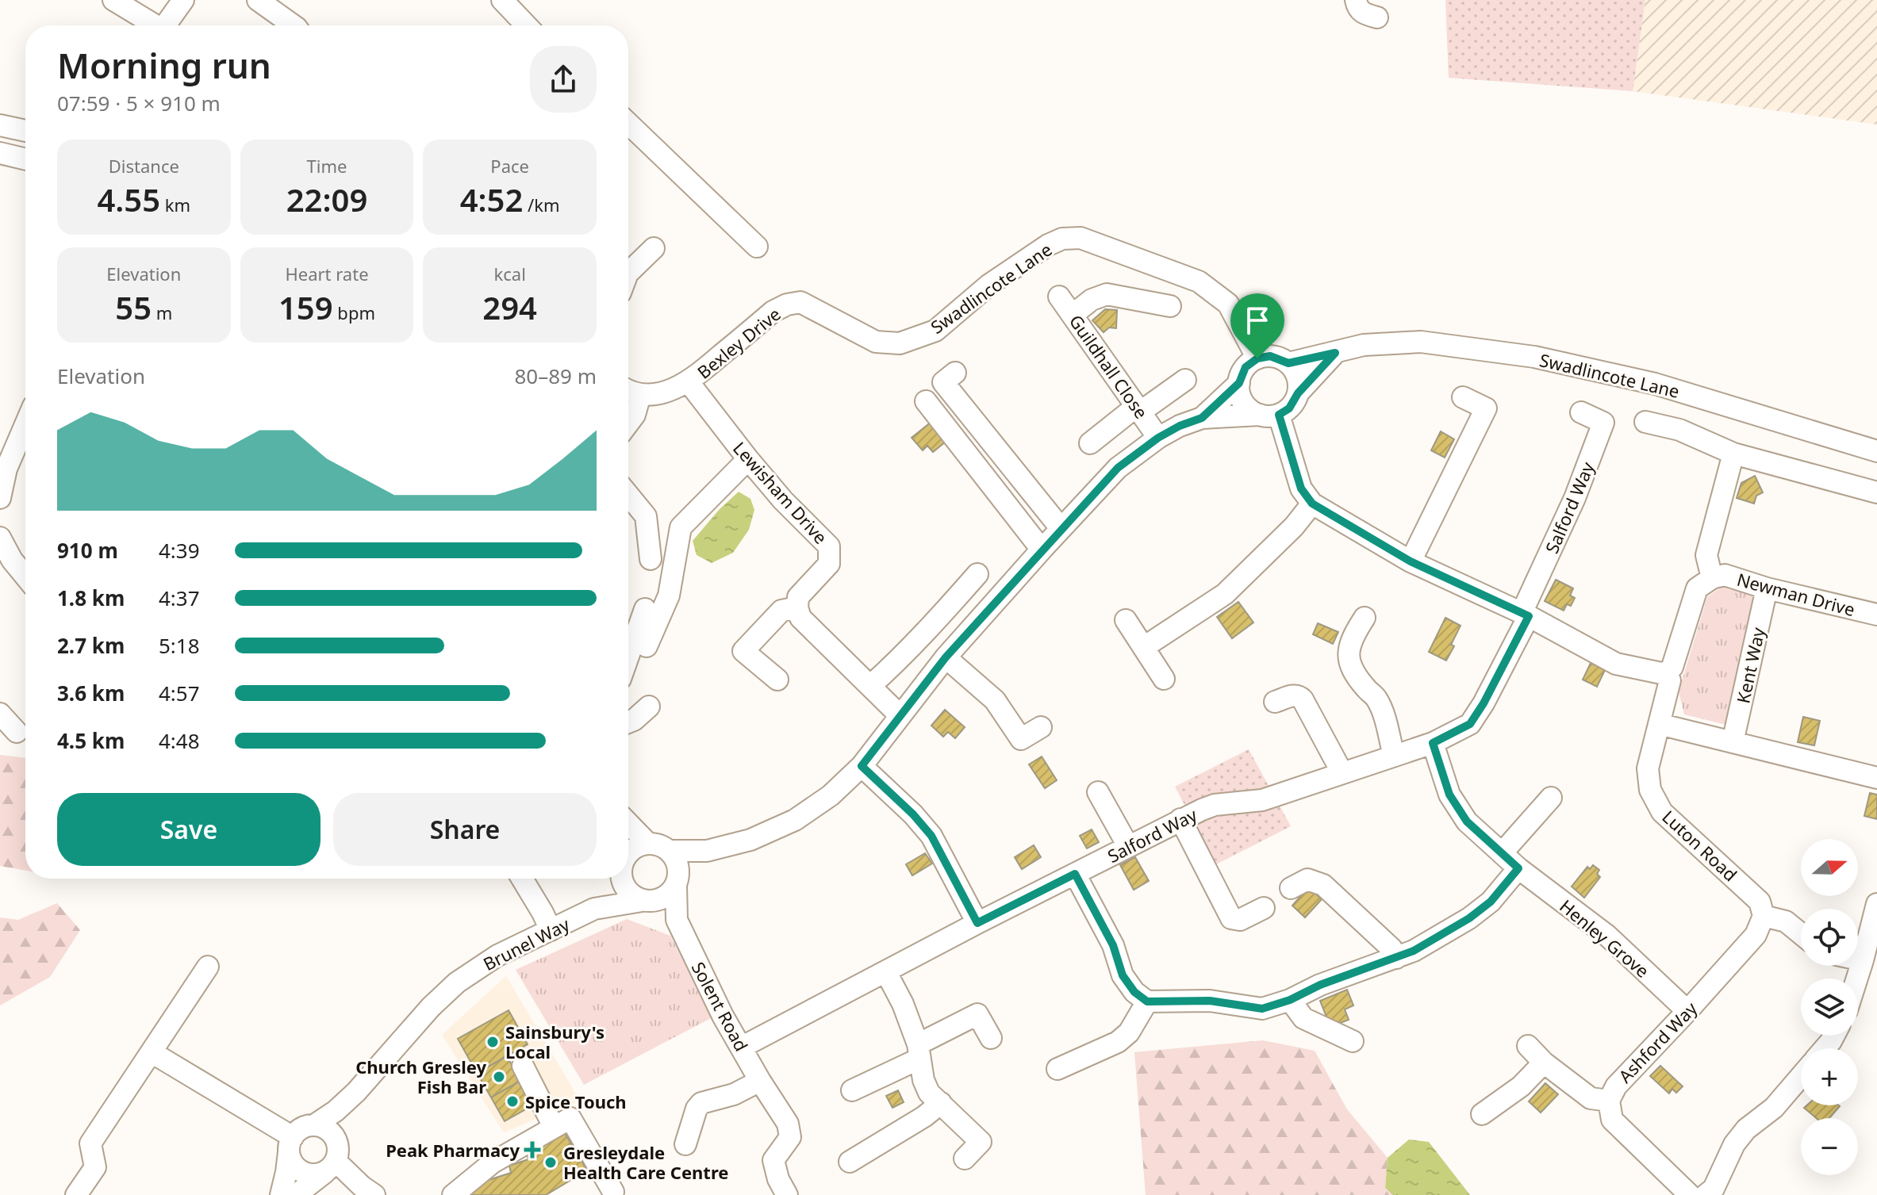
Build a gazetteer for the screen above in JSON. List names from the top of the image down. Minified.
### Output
{"streets":{"street":["Swadlincote Lane","Bexley Drive","Guildhall Close","Lewisham Drive","Salford Way","Newman Drive","Kent Way","Luton Road","Henley Grove","Brunel Way","Solent Road","Ashford Way"]},"crossings":[["Swadlincote Lane","Bexley Drive"],["Bexley Drive","Lewisham Drive"],["Salford Way","Henley Grove"],["Salford Way","Solent Road"],["Newman Drive","Kent Way"],["Newman Drive","Luton Road"],["Luton Road","Ashford Way"],["Henley Grove","Ashford Way"]],"places":{"other":["Sainsbury's Local","Church Gresley Fish Bar","Spice Touch","Gresleydale Health Care Centre"],"health":["Peak Pharmacy"]},"north":"right","page":{"heading":["Morning run","07:59 · 5 × 910 m"],"stats":[["Distance","4.55 km"],["Time","22:09"],["Pace","4:52 /km"],["Elevation","55 m"],["Heart rate","159 bpm"],["kcal","294"]],"chart":["Elevation","80–89 m"],"list":[{"name":"910 m","note":"4:39"},{"name":"1.8 km","note":"4:37"},{"name":"2.7 km","note":"5:18"},{"name":"3.6 km","note":"4:57"},{"name":"4.5 km","note":"4:48"}],"buttons":["Save","Share"],"map_buttons":["+","−"]}}
